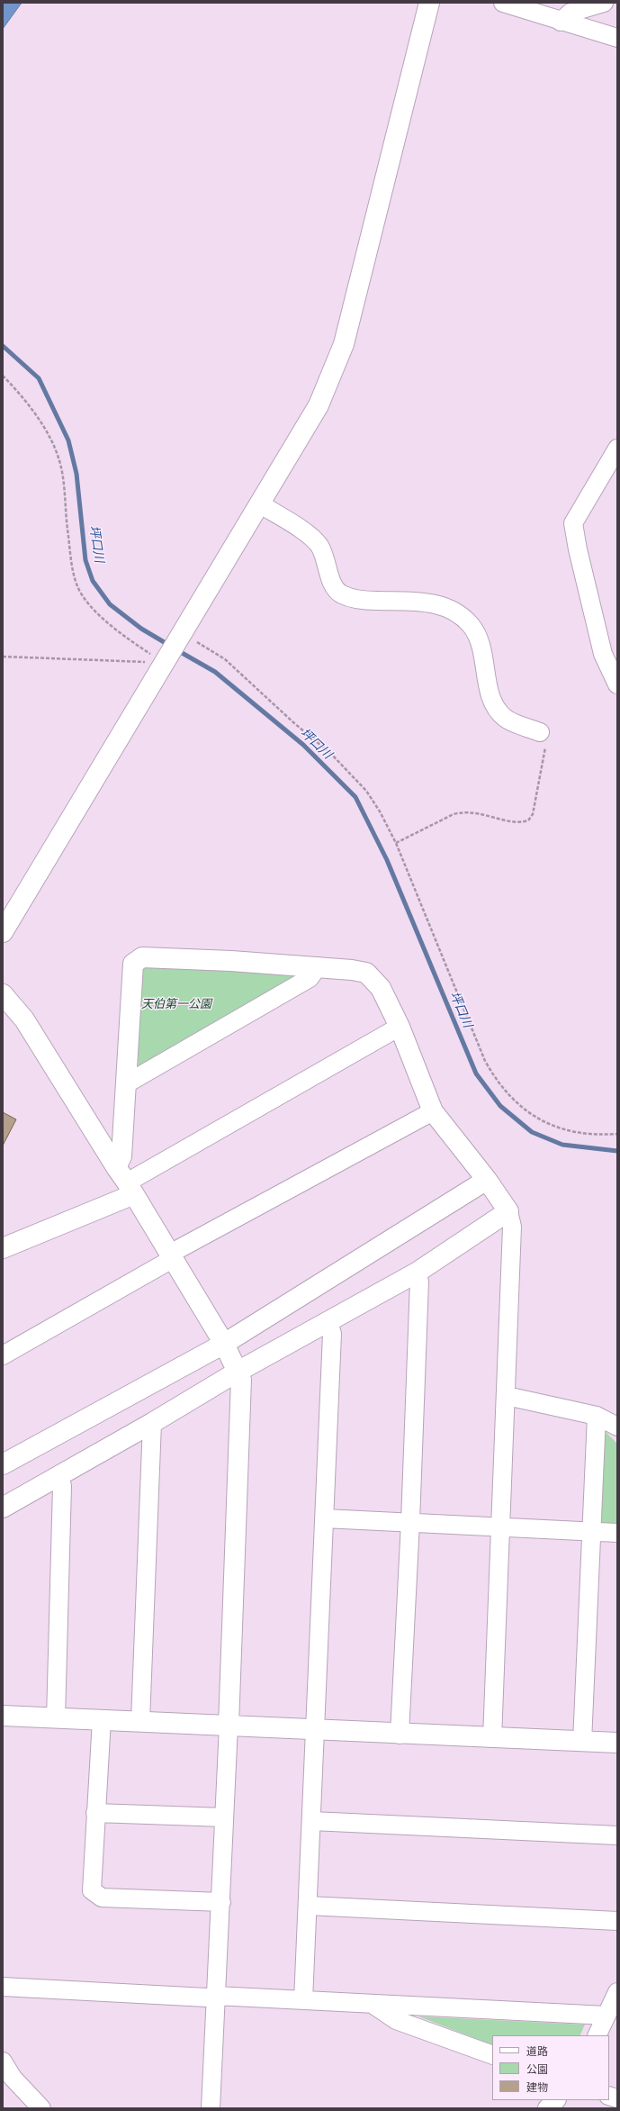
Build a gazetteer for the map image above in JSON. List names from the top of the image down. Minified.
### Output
{"water":["坪口川"],"parks":["天伯第一公園"],"legend":["道路","公園","建物"]}
